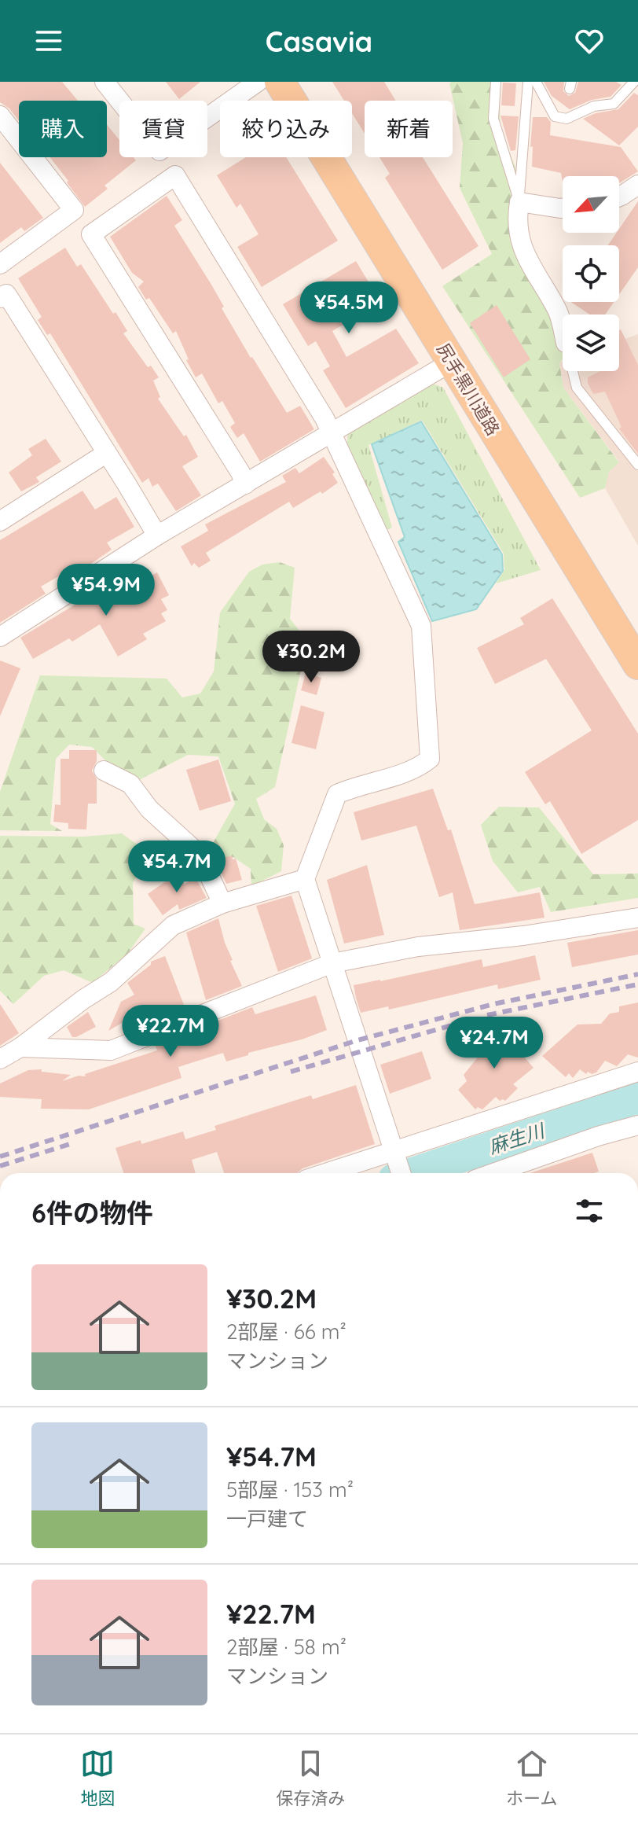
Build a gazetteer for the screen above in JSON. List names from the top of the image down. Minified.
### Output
{"streets":{"main road":["尻手黒川道路"]},"water":["麻生川"],"north":"bottom left","page":{"header":"Casavia","chip":["購入","賃貸","絞り込み","新着"],"price":["¥54.5M","¥54.9M","¥30.2M","¥54.7M","¥22.7M","¥24.7M"],"heading":"6件の物件","list":[{"name":"¥30.2M","note":"2部屋 · 66 m² · マンション"},{"name":"¥54.7M","note":"5部屋 · 153 m² · 一戸建て"},{"name":"¥22.7M","note":"2部屋 · 58 m² · マンション"}],"tabs":["地図","保存済み","ホーム"]}}
